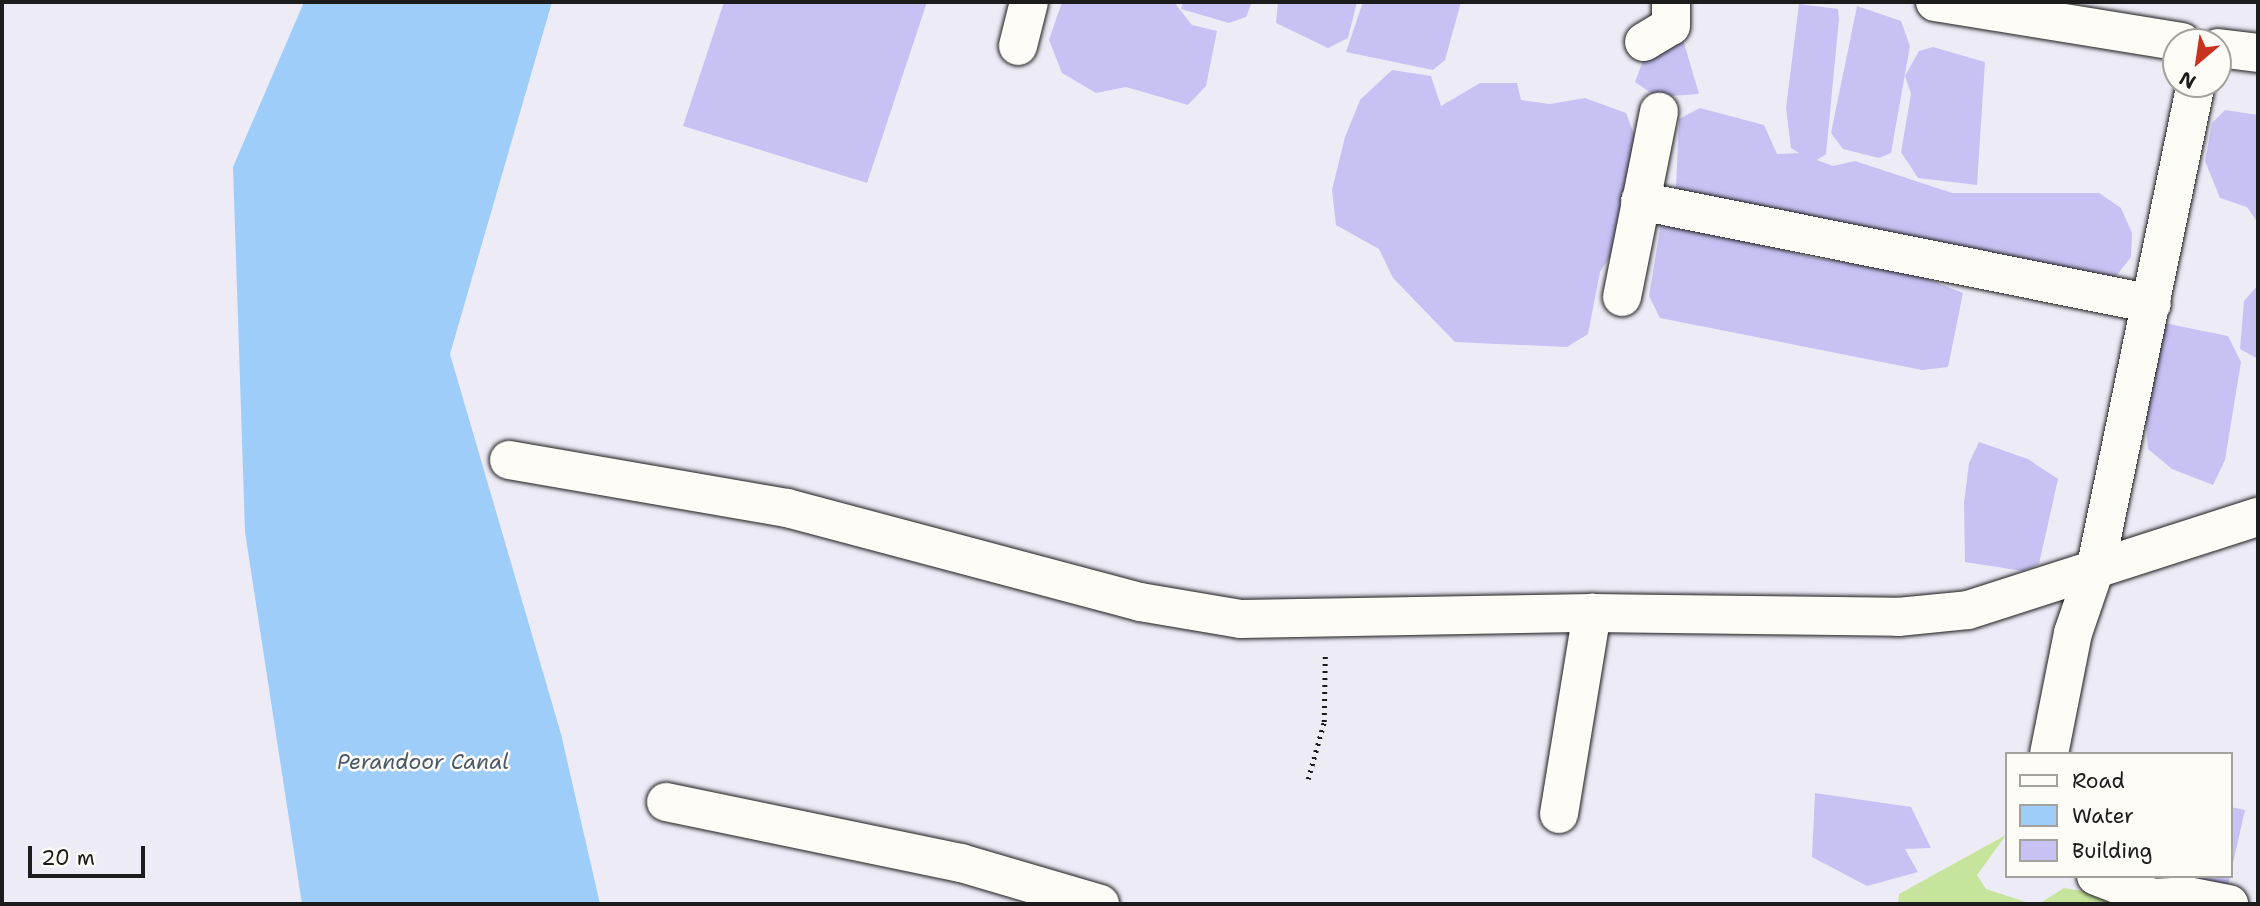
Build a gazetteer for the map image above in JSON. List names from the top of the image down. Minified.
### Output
{"water":["Perandoor Canal"],"legend":["Road","Water","Building"],"scale_bar":"20 m","north":"bottom left"}
